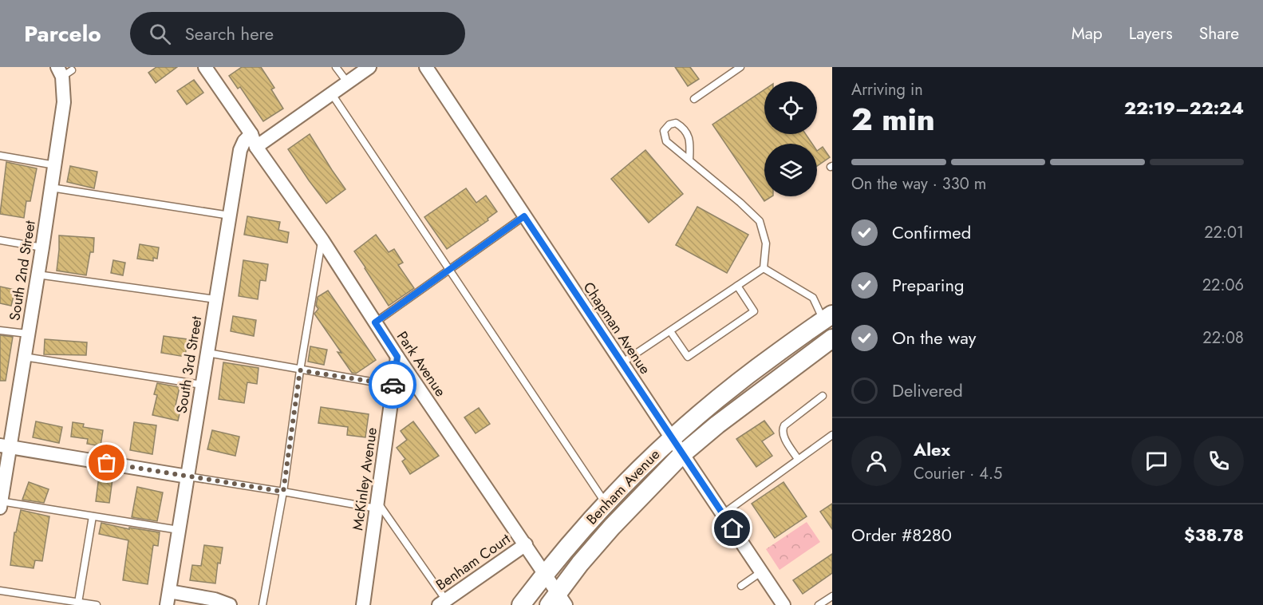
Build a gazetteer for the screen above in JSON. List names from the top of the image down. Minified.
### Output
{"streets":{"main road":["Benham Avenue"],"street":["South 2nd Street","Chapman Avenue","Park Avenue","South 3rd Street","McKinley Avenue","Benham Court"]},"crossings":[["Chapman Avenue","Benham Avenue"],["Park Avenue","South 3rd Street"],["Park Avenue","McKinley Avenue"],["Park Avenue","Benham Avenue"],["Park Avenue","Benham Court"]],"page":{"header":"Parcelo","search":"Search here","nav":["Map","Layers","Share"],"heading":["2 min","Arriving in","22:19–22:24"],"panel":["Alex","Courier · 4.5","Order #8280","$38.78"],"bar":"On the way · 330 m","list":[["Confirmed","22:01"],["Preparing","22:06"],["On the way","22:08"],"Delivered"]}}
